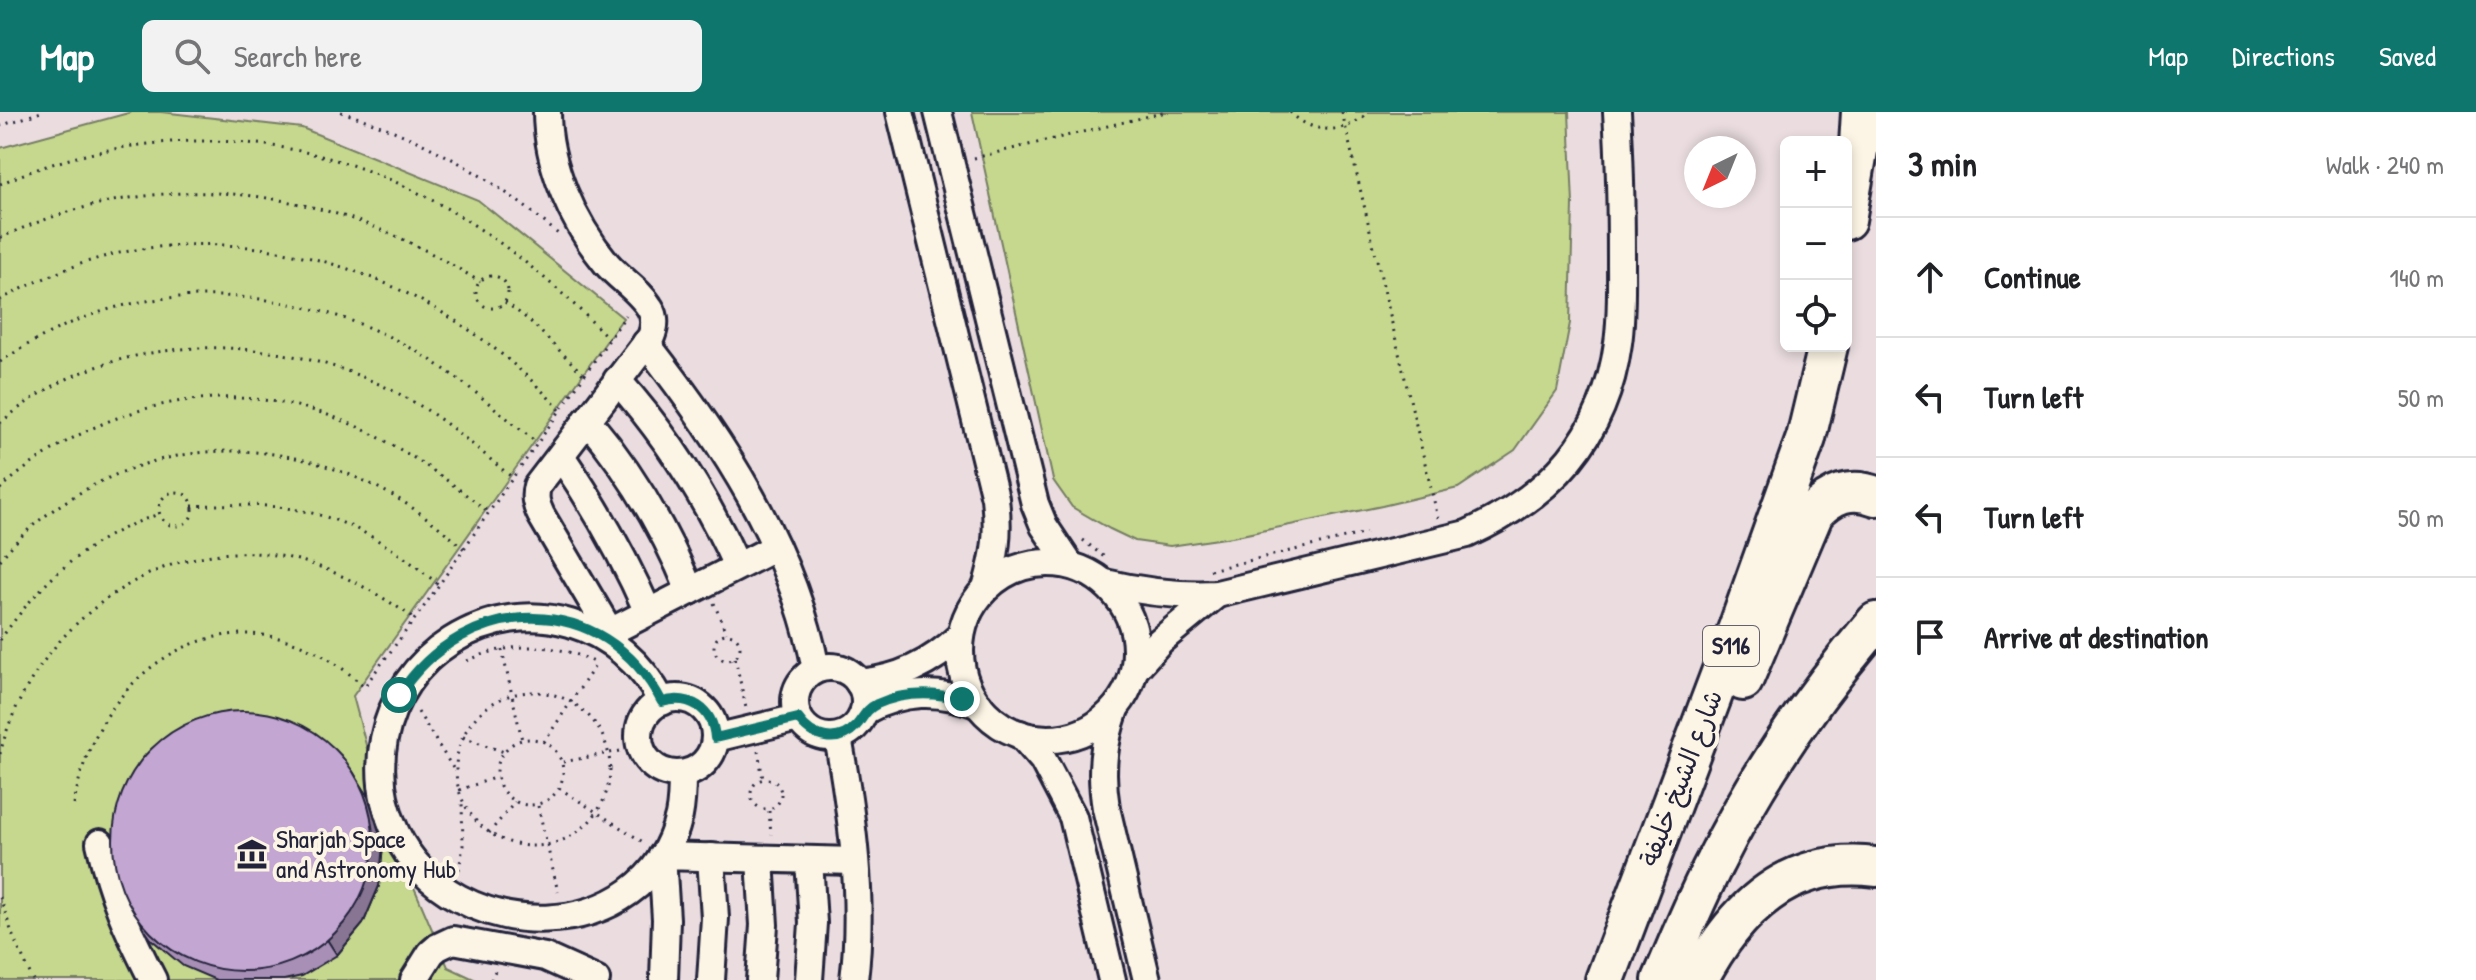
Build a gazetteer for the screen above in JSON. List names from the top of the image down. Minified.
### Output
{"streets":{"highway":["S116","شارع الشيخ خليفة"]},"places":{"museum":["Sharjah Space and Astronomy Hub"]},"north":"bottom left","page":{"header":"Map","search":"Search here","nav":["Map","Directions","Saved"],"heading":["3 min","Walk · 240 m"],"map_buttons":["+","−"],"list":[["Continue","140 m"],["Turn left","50 m"],["Turn left","50 m"],"Arrive at destination"]}}
